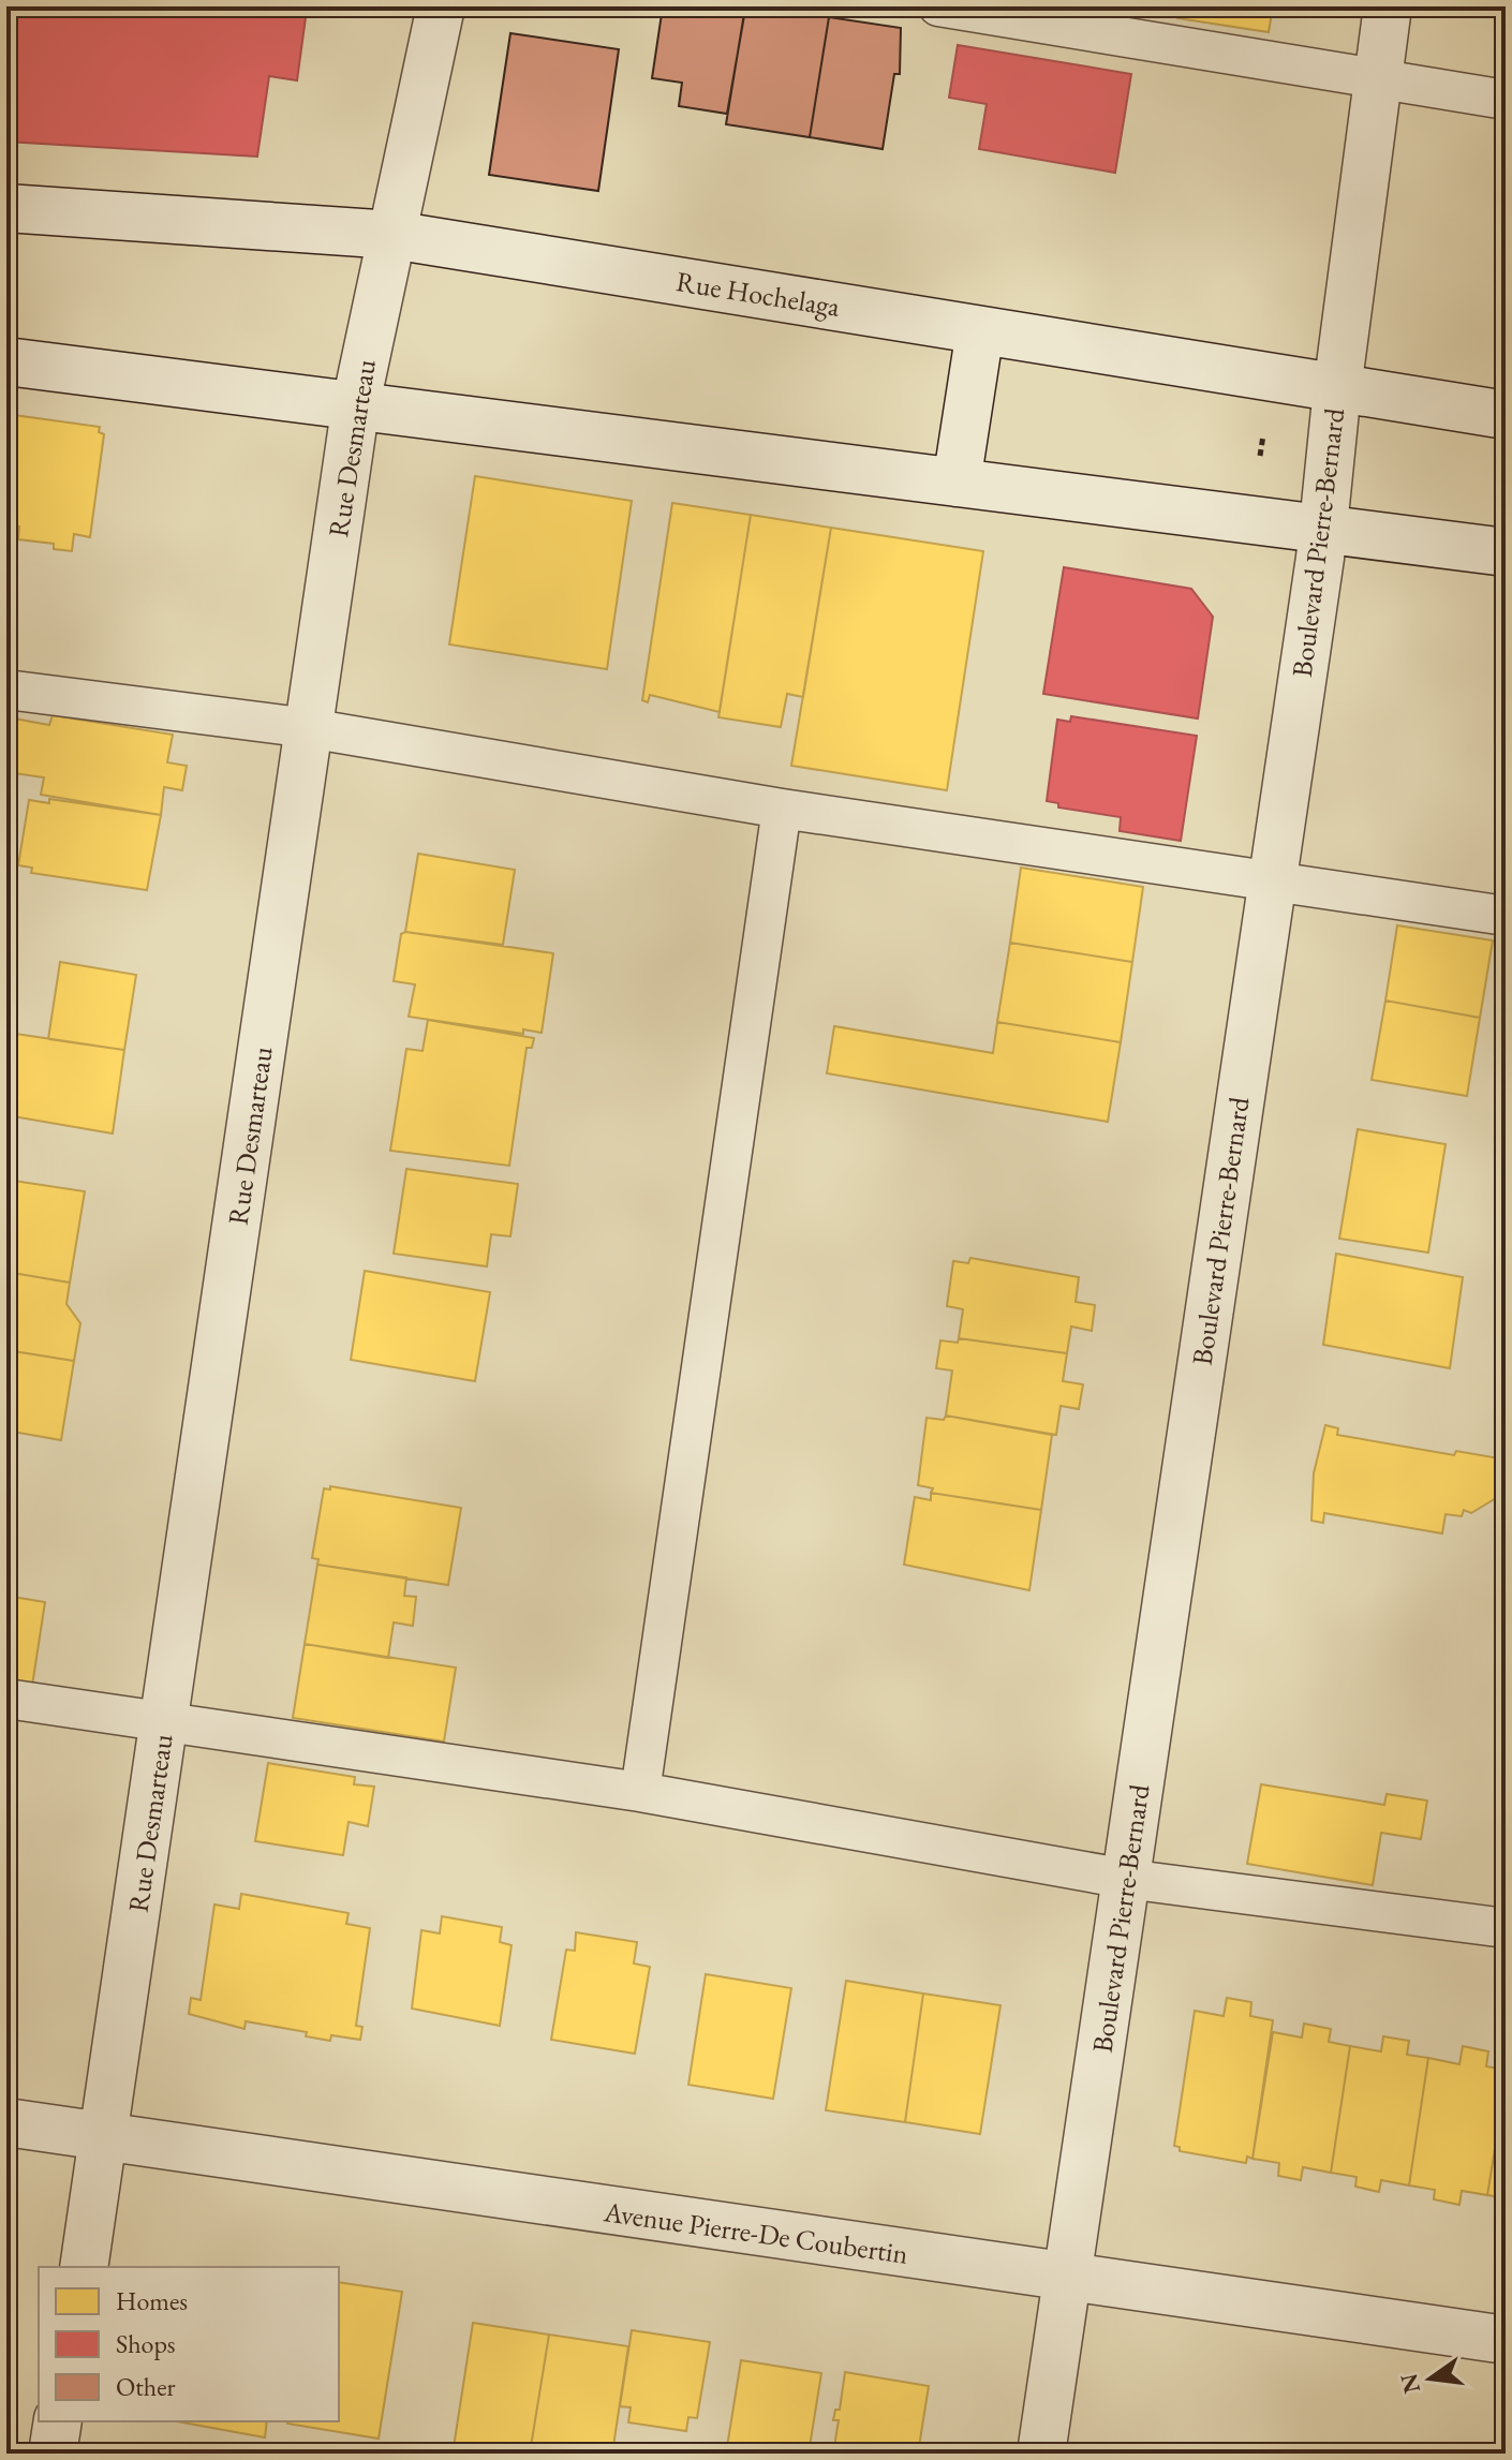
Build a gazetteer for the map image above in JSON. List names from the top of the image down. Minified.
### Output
{"streets":{"street":["Rue Hochelaga","Rue Desmarteau","Boulevard Pierre-Bernard","Avenue Pierre-De Coubertin"]},"crossings":[["Rue Hochelaga","Rue Desmarteau"],["Rue Hochelaga","Boulevard Pierre-Bernard"],["Rue Desmarteau","Avenue Pierre-De Coubertin"],["Boulevard Pierre-Bernard","Avenue Pierre-De Coubertin"]],"legend":["Homes","Shops","Other"],"north":"left"}
